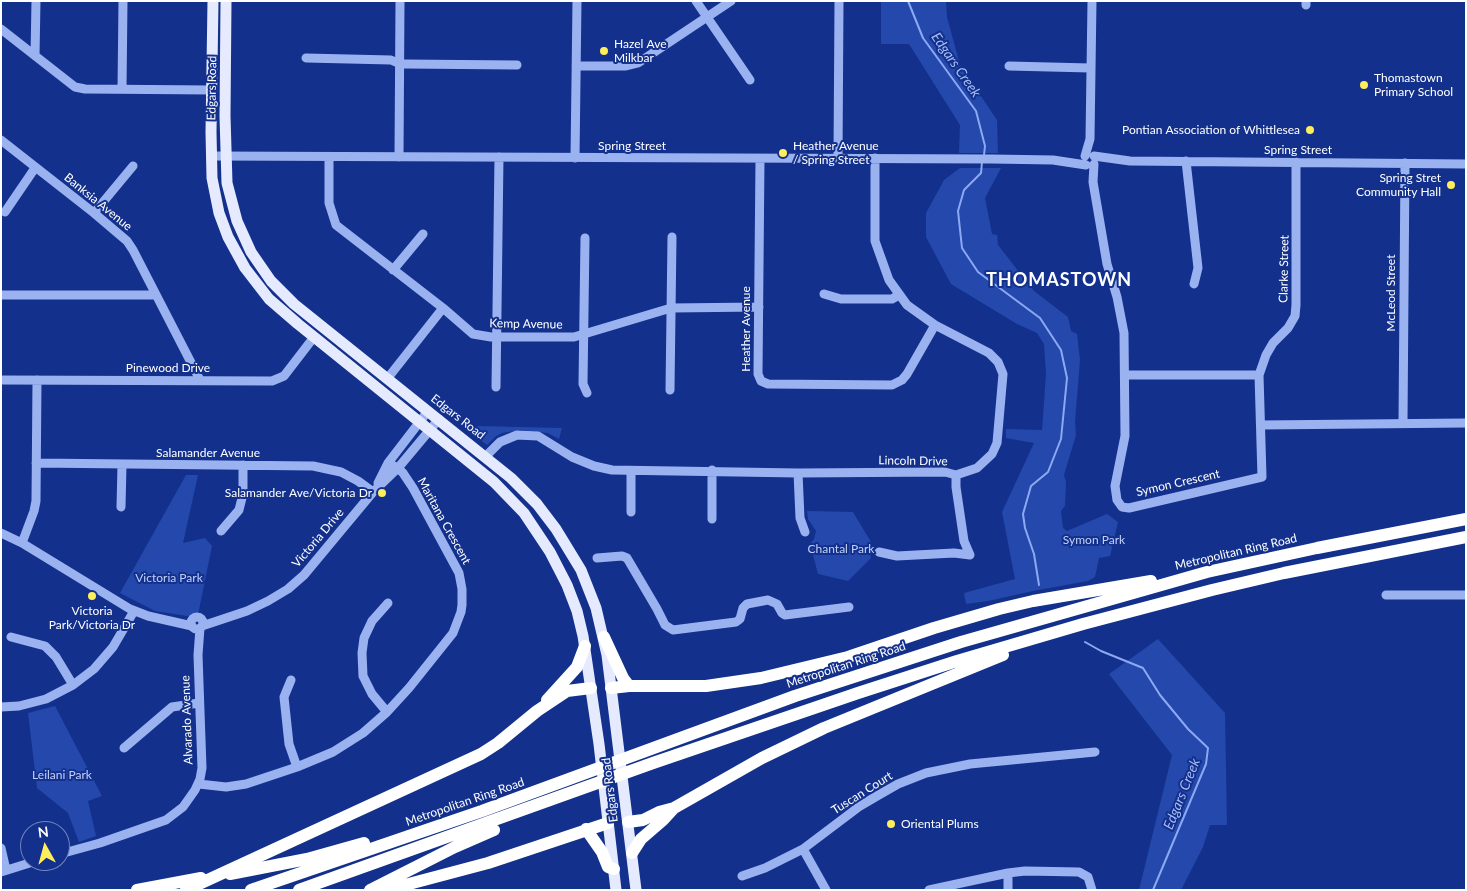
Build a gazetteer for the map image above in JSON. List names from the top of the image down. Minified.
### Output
{"streets":{"highway":["Metropolitan Ring Road"],"main road":["Edgars Road"],"street":["Spring Street","Banksia Avenue","Clarke Street","McLeod Street","Kemp Avenue","Heather Avenue","Pinewood Drive","Salamander Avenue","Lincoln Drive","Symon Crescent","Maritana Crescent","Victoria Drive","Alvarado Avenue","Tuscan Court"]},"crossings":[["Edgars Road","Spring Street"],["Edgars Road","Pinewood Drive"],["Edgars Road","Lincoln Drive"],["Edgars Road","Victoria Drive"],["Spring Street","Clarke Street"],["Spring Street","McLeod Street"],["Spring Street","Kemp Avenue"],["Spring Street","Heather Avenue"],["Spring Street","Lincoln Drive"],["Banksia Avenue","Pinewood Drive"],["Clarke Street","Symon Crescent"],["Kemp Avenue","Heather Avenue"],["Heather Avenue","Lincoln Drive"],["Salamander Avenue","Victoria Drive"],["Maritana Crescent","Victoria Drive"],["Maritana Crescent","Alvarado Avenue"],["Victoria Drive","Alvarado Avenue"]],"districts":["THOMASTOWN"],"water":["Edgars Creek"],"parks":["Symon Park","Chantal Park","Victoria Park","Leilani Park"],"places":["Hazel Ave Milkbar","Thomastown Primary School","Pontian Association of Whittlesea","Heather Avenue / Spring Street","Spring Stret Community Hall","Salamander Ave/Victoria Dr","Victoria Park/Victoria Dr","Oriental Plums"],"north":"top"}
